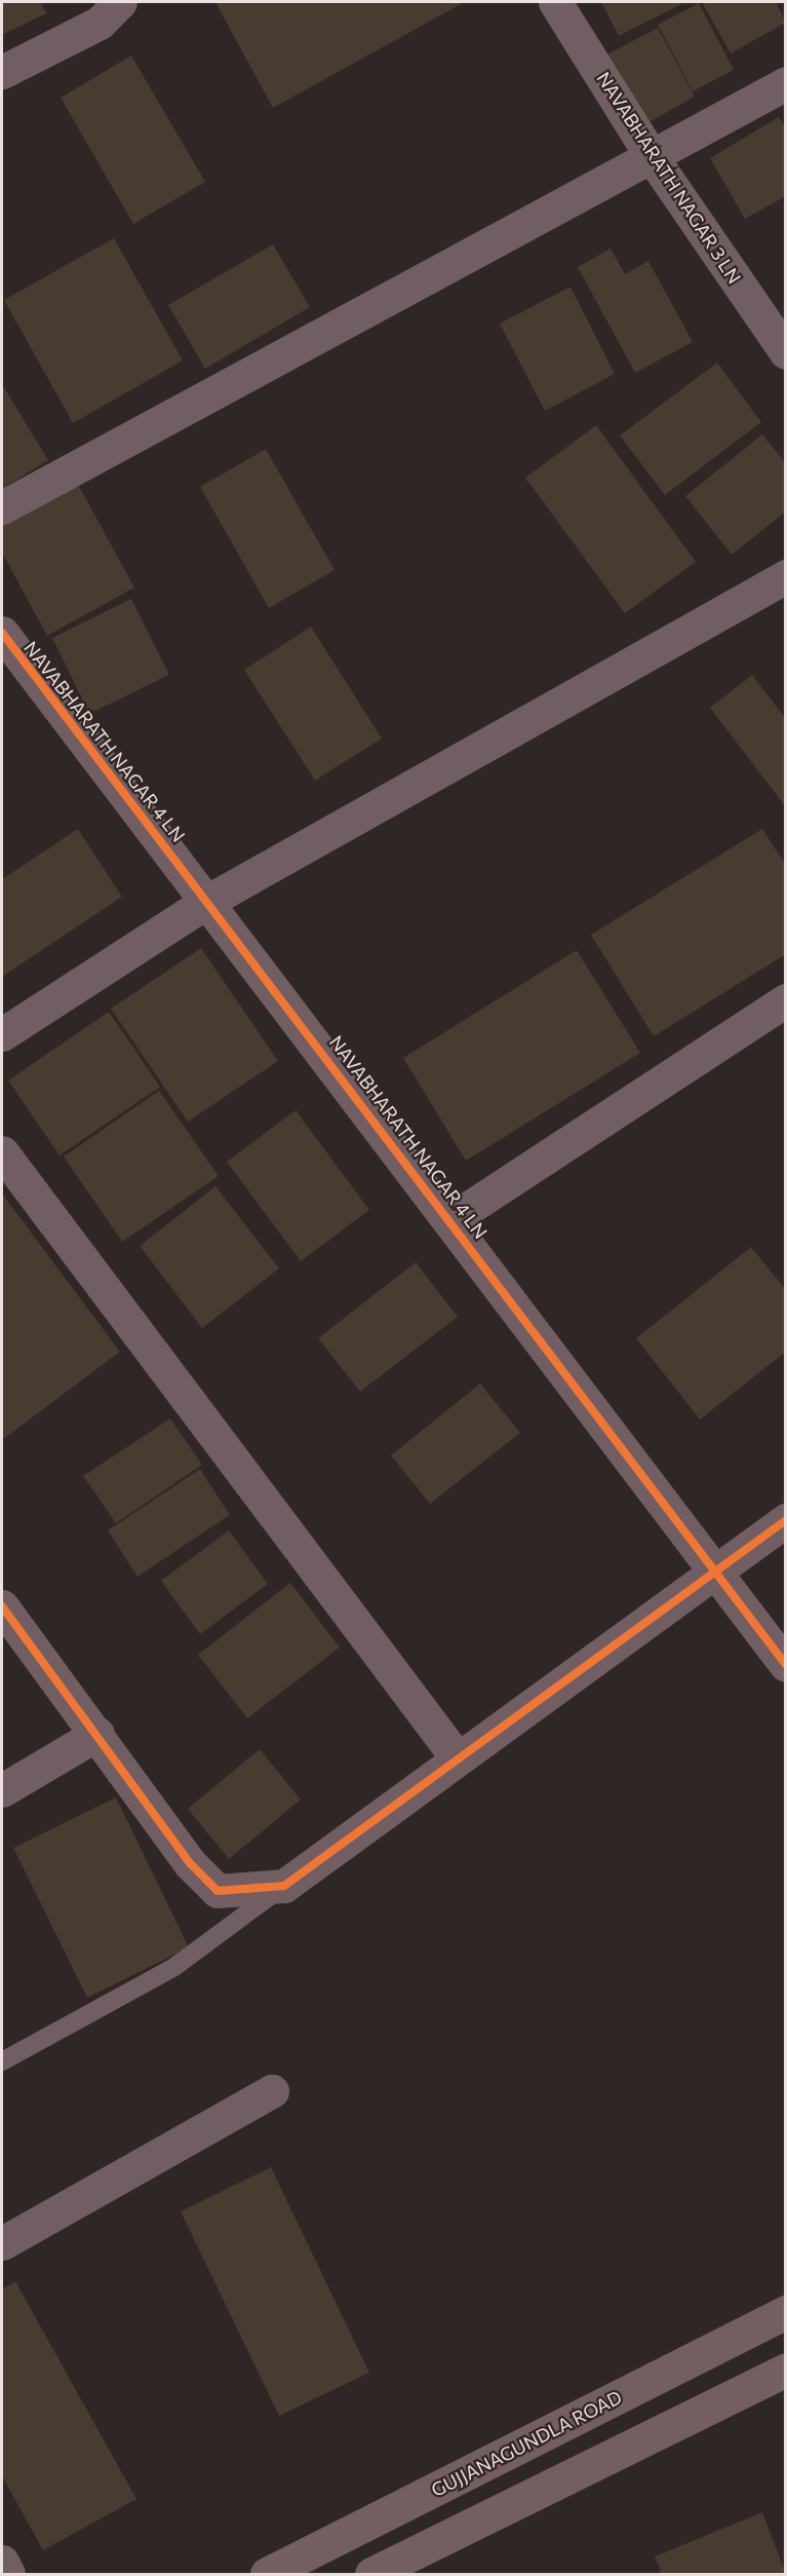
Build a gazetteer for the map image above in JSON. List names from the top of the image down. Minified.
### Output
{"streets":{"main road":["GUJJANAGUNDLA ROAD"],"street":["NAVABHARATH NAGAR 3 LN","NAVABHARATH NAGAR 4 LN"]}}
